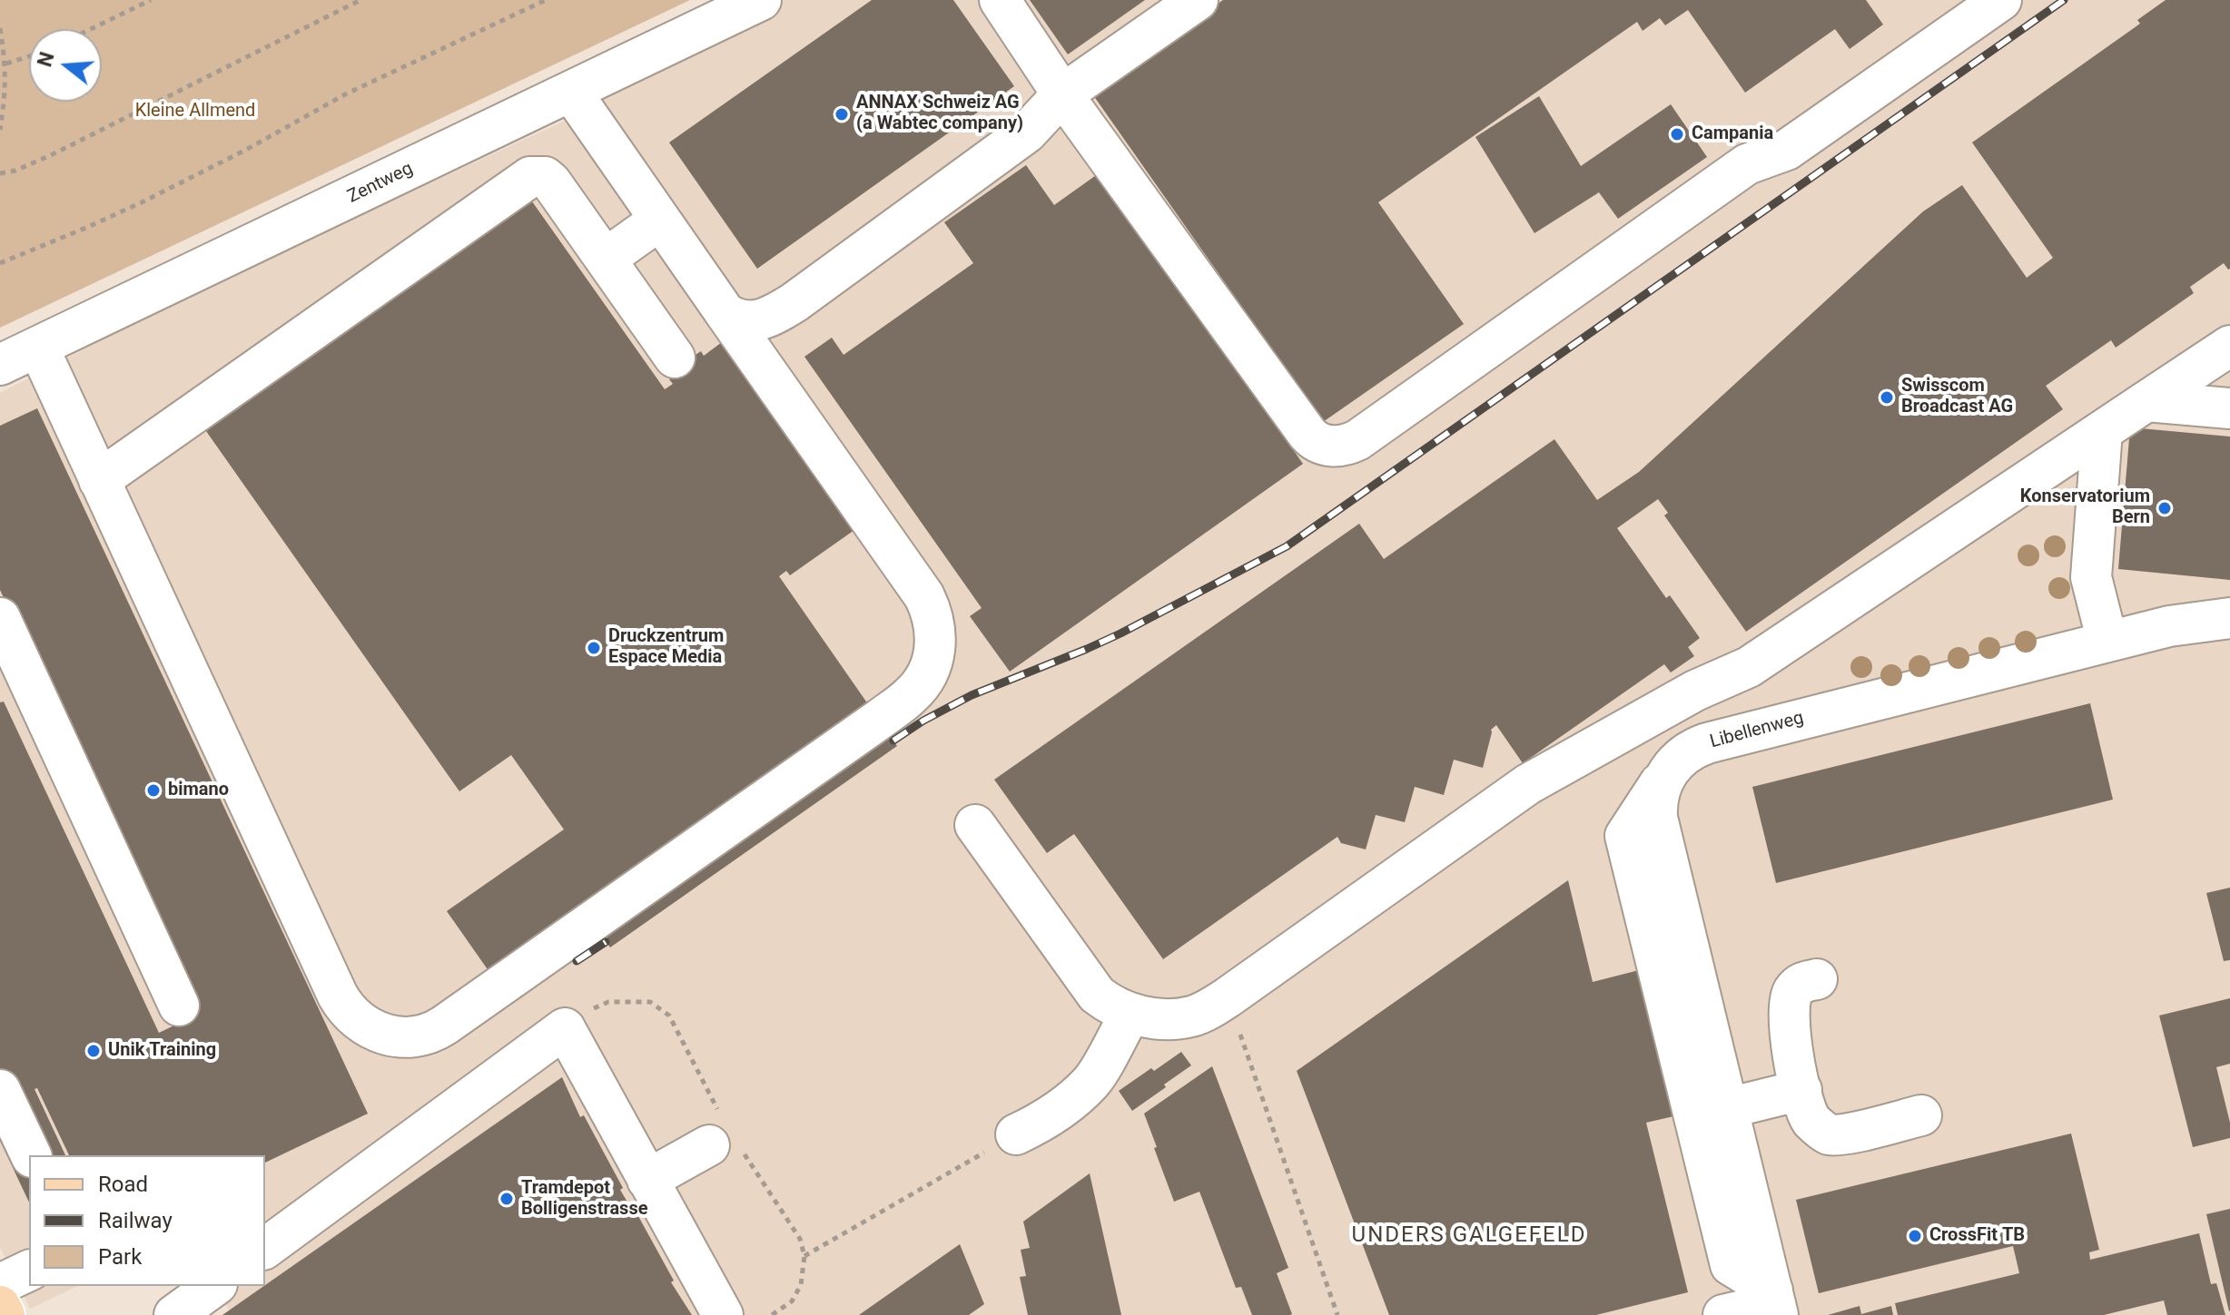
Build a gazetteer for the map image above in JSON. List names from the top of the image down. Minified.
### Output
{"streets":{"street":["Zentweg","Libellenweg"]},"districts":["UNDERS GALGEFELD"],"parks":["Kleine Allmend"],"places":["ANNAX Schweiz AG (a Wabtec company)","Campania","Swisscom Broadcast AG","Konservatorium Bern","Druckzentrum Espace Media","bimano","Unik Training","Tramdepot Bolligenstrasse","CrossFit TB"],"legend":["Road","Railway","Park"],"north":"left"}
